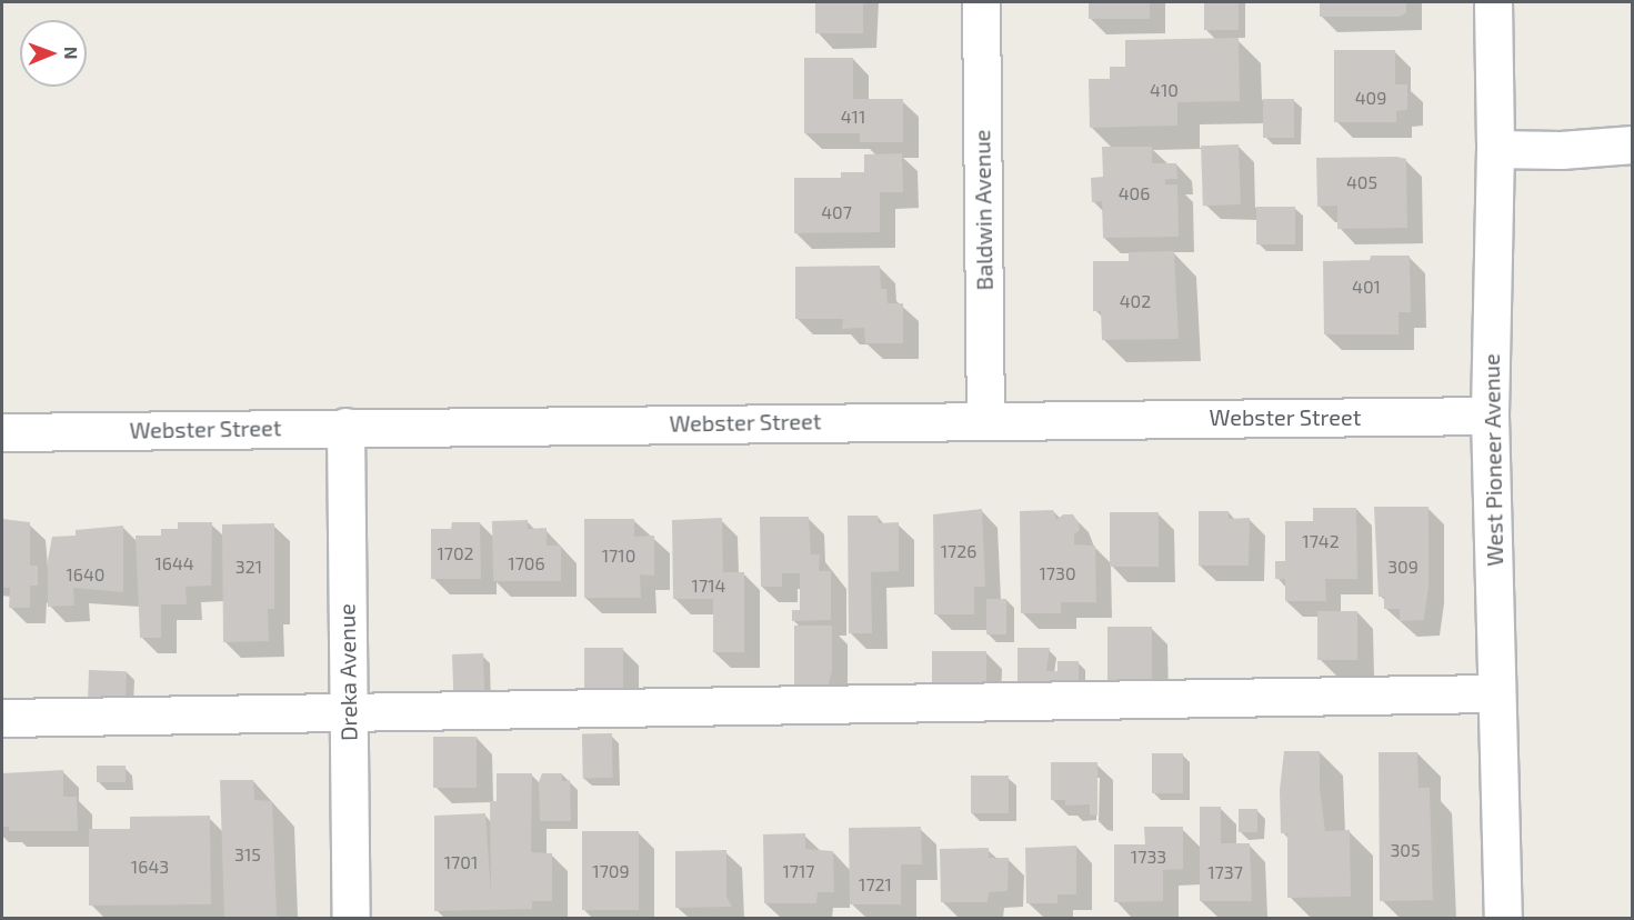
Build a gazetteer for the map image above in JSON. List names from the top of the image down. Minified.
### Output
{"streets":{"street":["Baldwin Avenue","Webster Street","West Pioneer Avenue","Dreka Avenue"]},"crossings":[["Baldwin Avenue","Webster Street"],["Webster Street","West Pioneer Avenue"],["Webster Street","Dreka Avenue"]],"house_numbers":["410","409","411","405","406","407","401","402","1742","1726","1702","1710","1644","1706","321","309","1730","1640","1714","305","315","1733","1701","1643","1709","1717","1737","1721"],"north":"right"}
